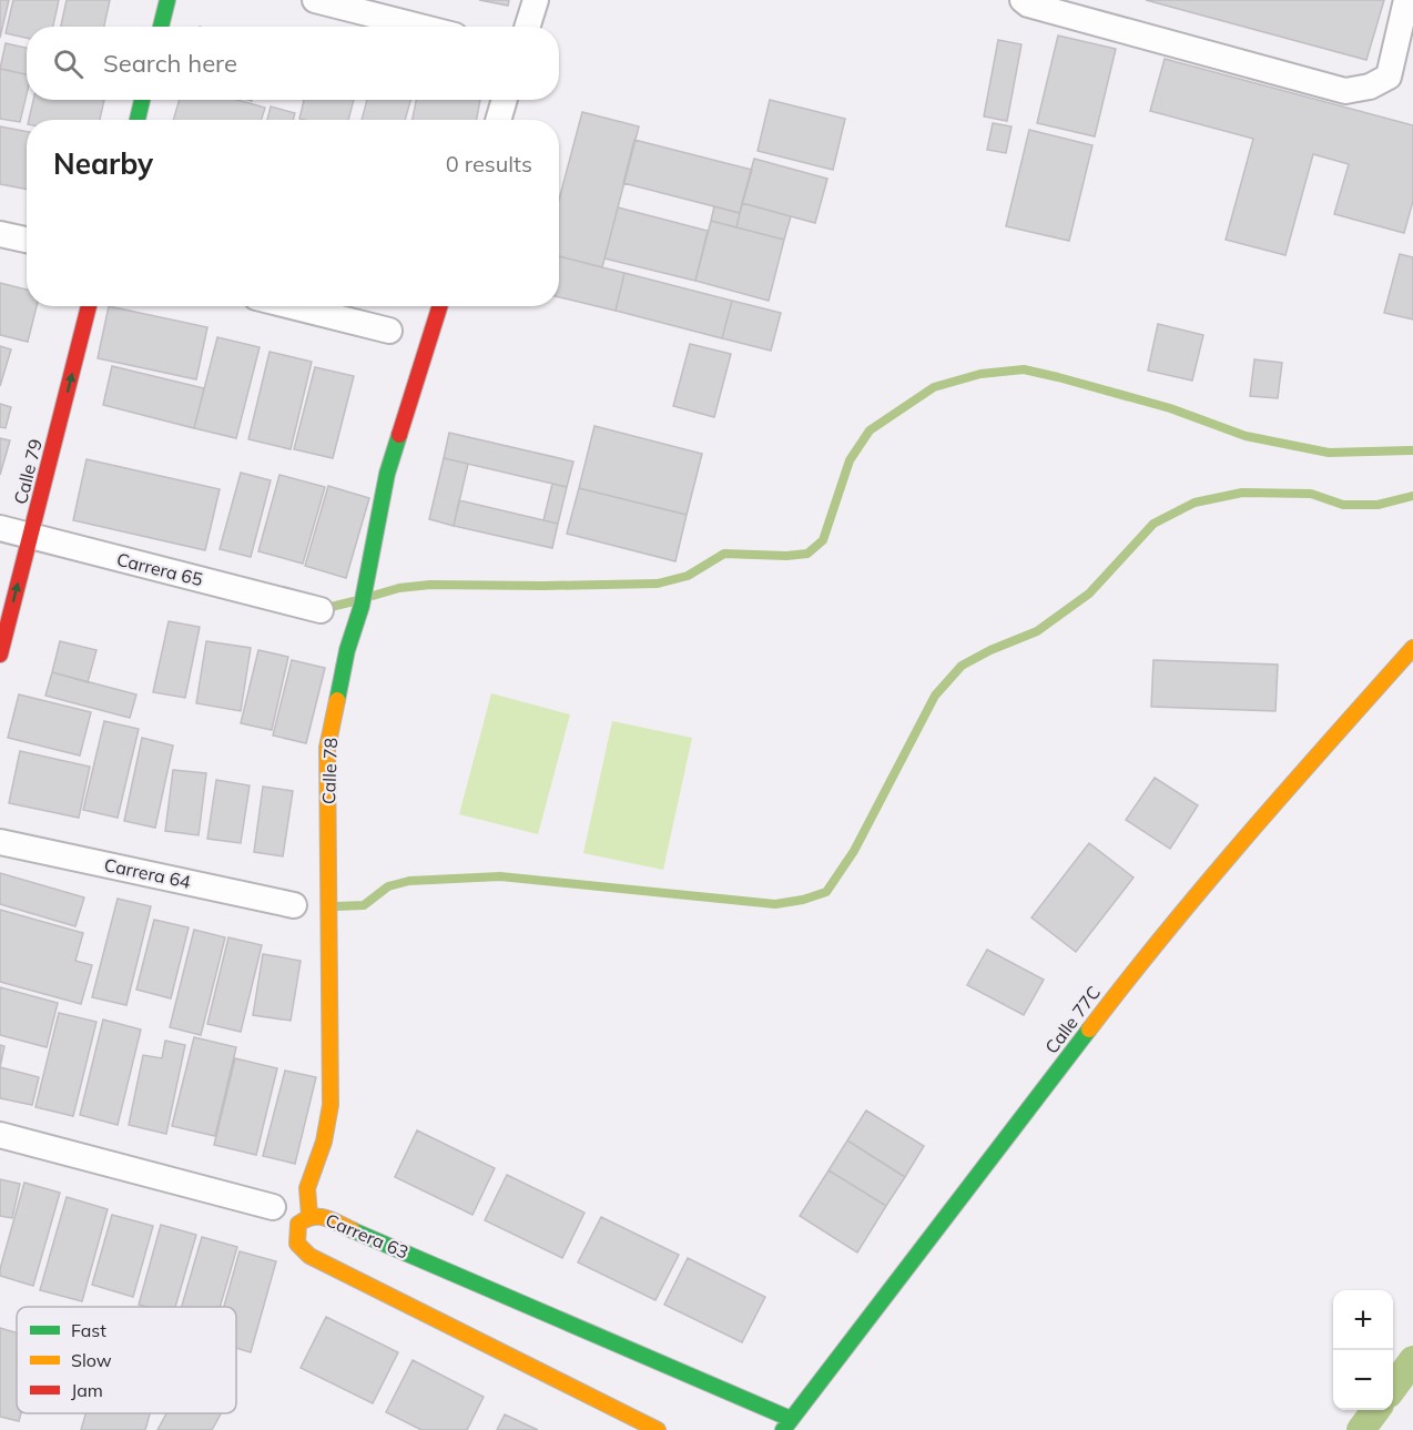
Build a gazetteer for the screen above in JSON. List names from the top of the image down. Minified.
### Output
{"streets":{"street":["Calle 79","Carrera 65","Calle 78","Carrera 64","Calle 77C","Carrera 63"]},"crossings":[["Calle 79","Carrera 65"],["Calle 78","Carrera 63"],["Calle 77C","Carrera 63"]],"one_way":["Calle 79"],"legend":["Fast","Slow","Jam"],"page":{"search":"Search here","heading":["Nearby","0 results"],"map_buttons":["+","−"]}}
